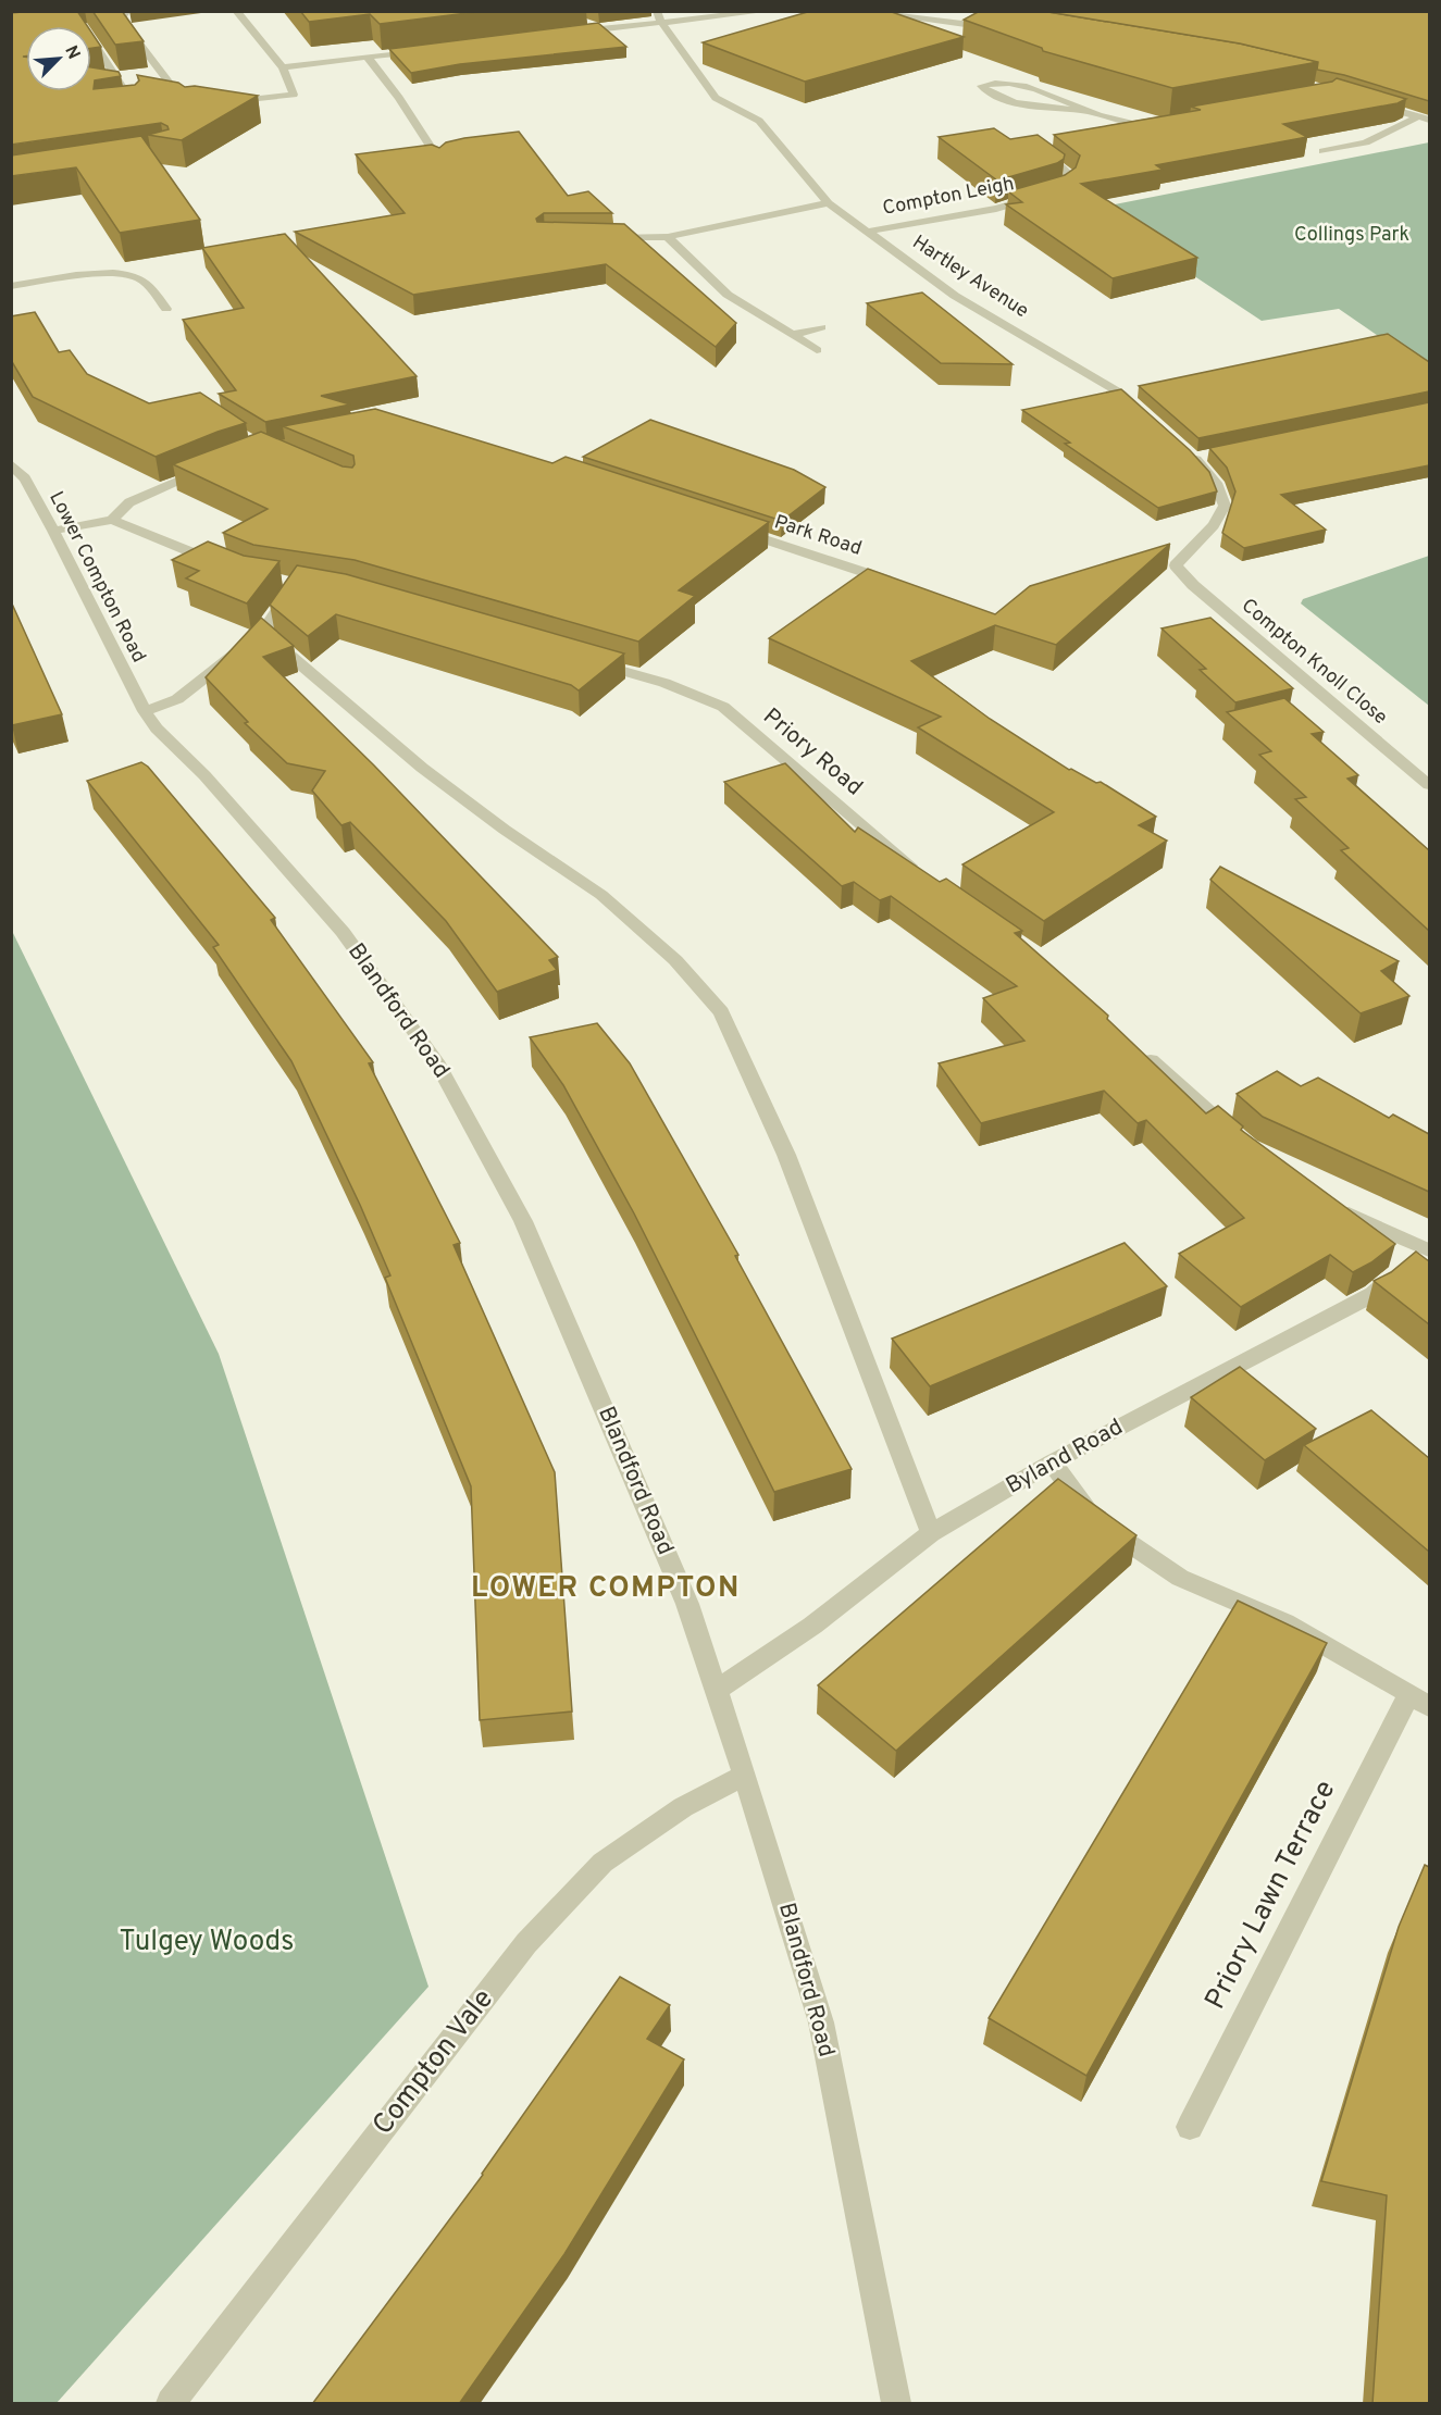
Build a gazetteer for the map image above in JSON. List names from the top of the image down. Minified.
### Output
{"streets":{"street":["Compton Leigh","Hartley Avenue","Park Road","Lower Compton Road","Compton Knoll Close","Priory Road","Blandford Road","Byland Road","Priory Lawn Terrace","Compton Vale"]},"crossings":[["Compton Leigh","Hartley Avenue"],["Lower Compton Road","Blandford Road"],["Blandford Road","Byland Road"],["Blandford Road","Compton Vale"]],"districts":["LOWER COMPTON"],"parks":["Collings Park","Tulgey Woods"],"north":"top right"}
